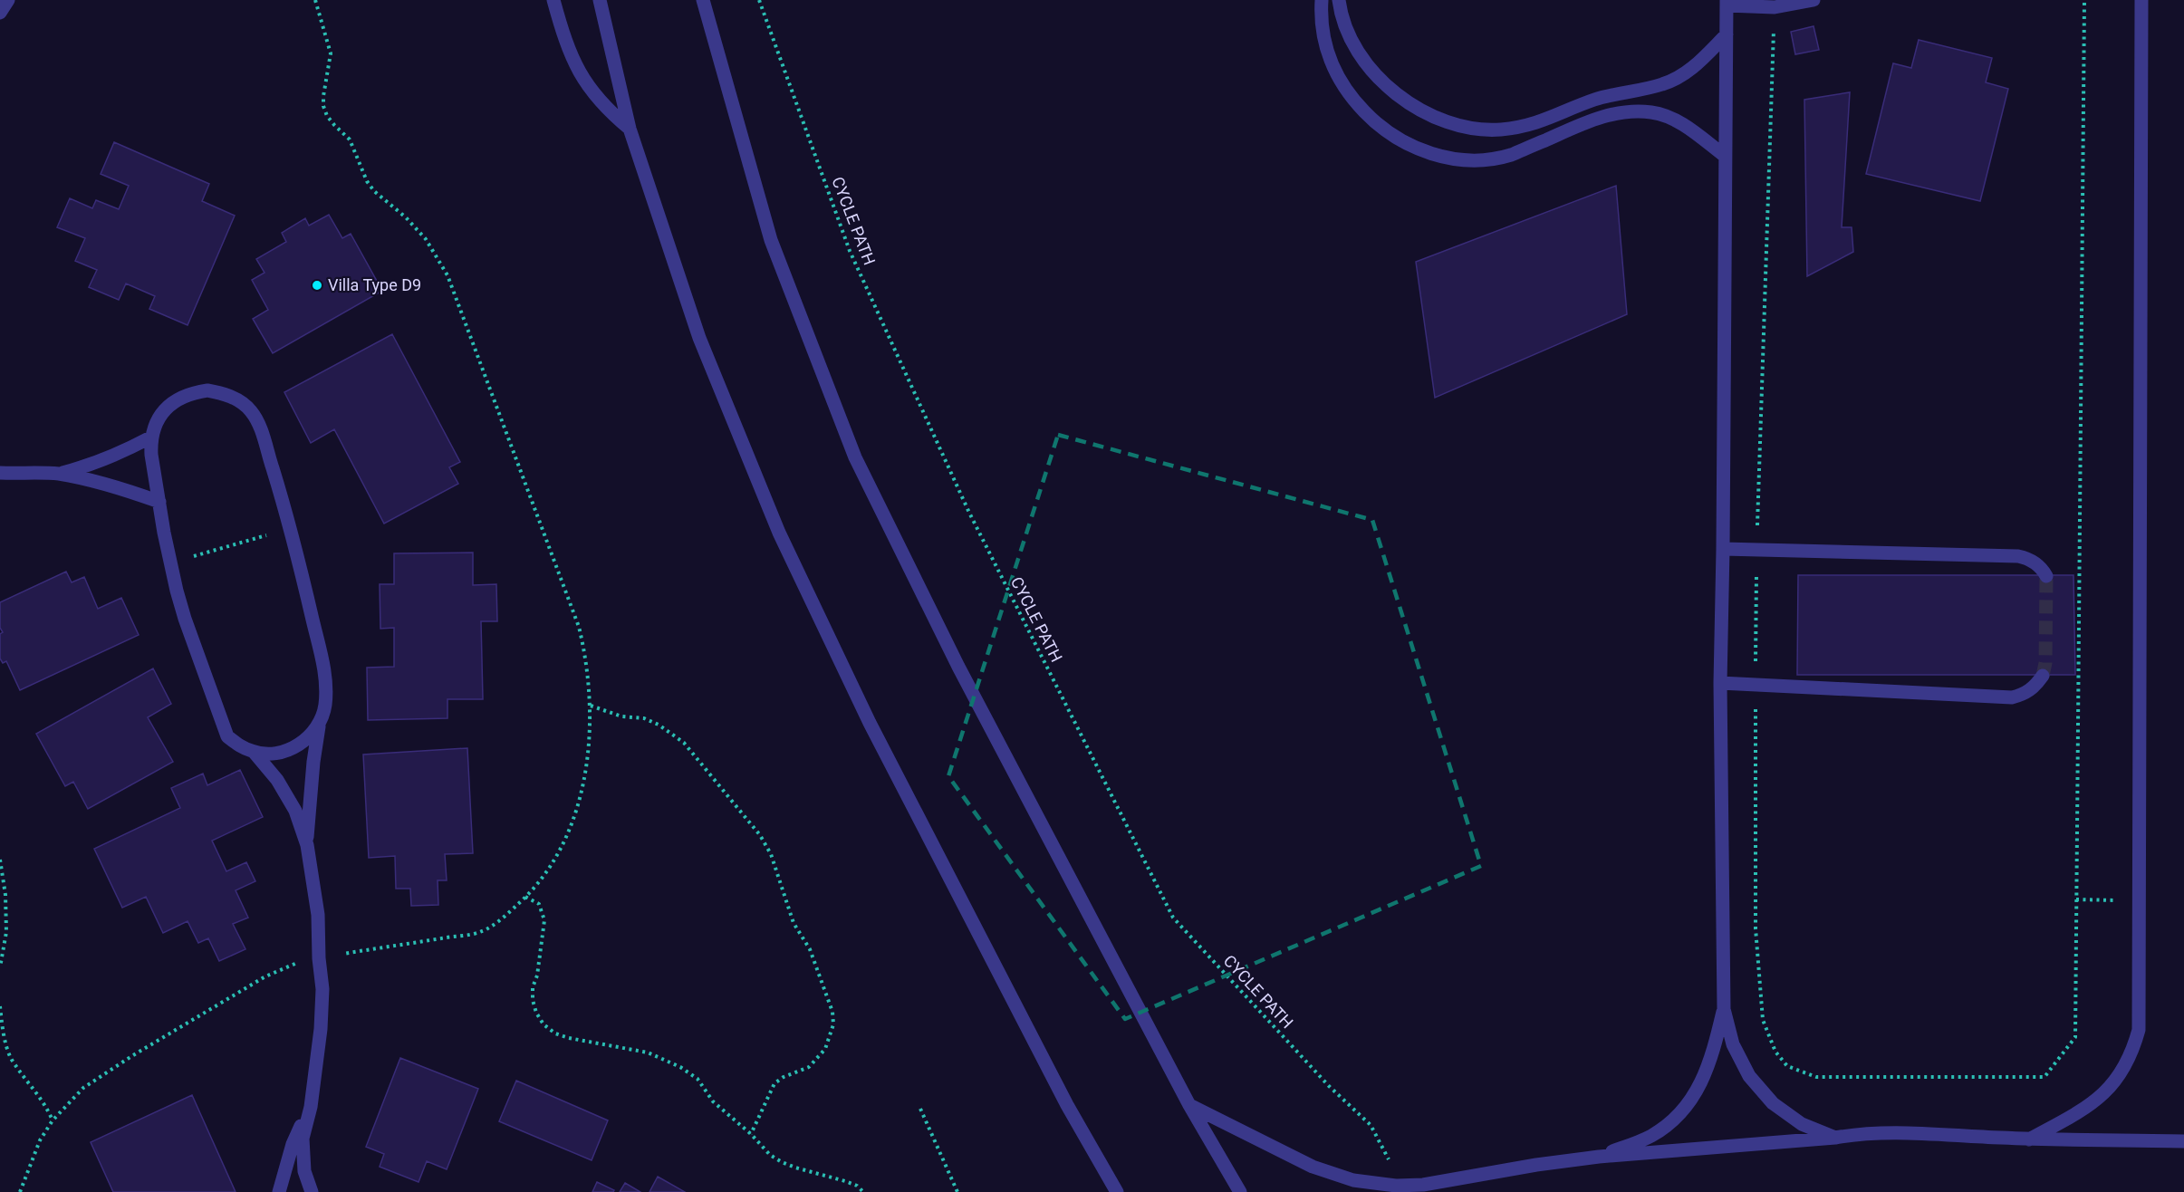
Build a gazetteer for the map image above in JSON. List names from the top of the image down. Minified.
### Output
{"streets":{"path":["CYCLE PATH"]},"places":["Villa Type D9"]}
